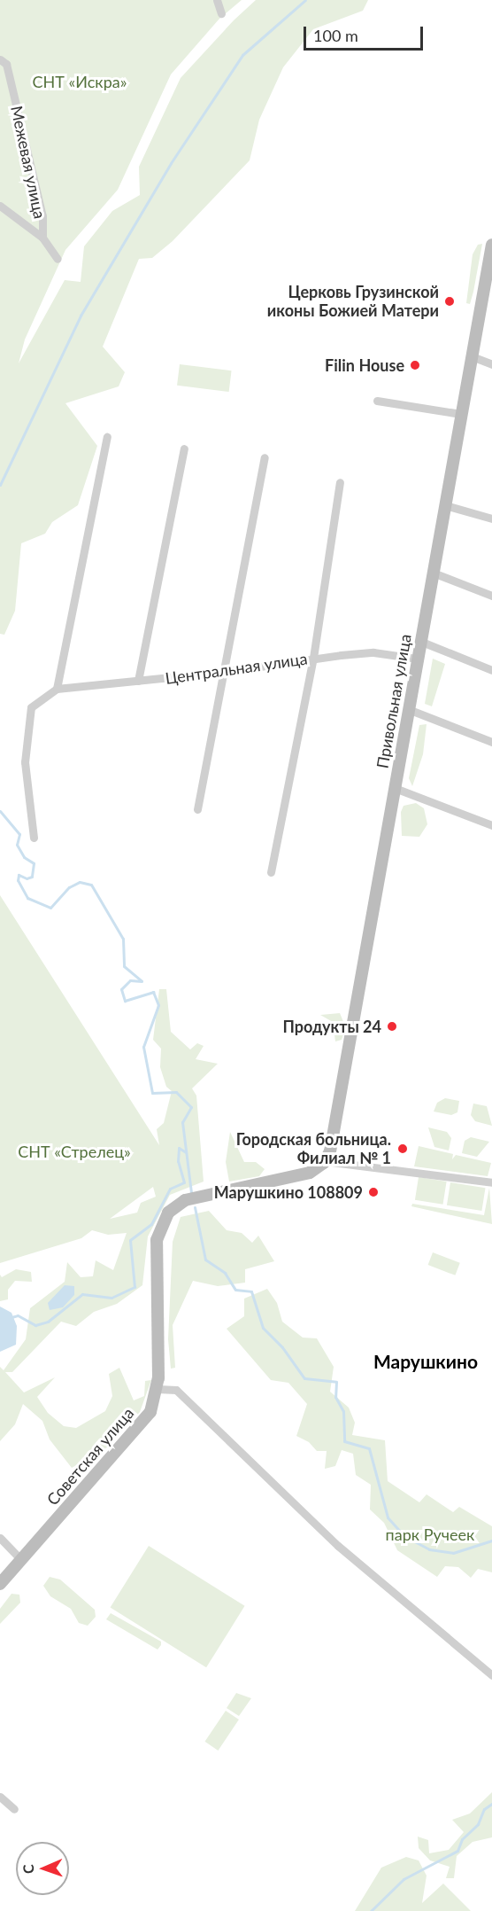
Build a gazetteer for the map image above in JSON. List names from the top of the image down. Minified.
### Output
{"streets":{"street":["Межевая улица","Центральная улица","Привольная улица","Советская улица"]},"crossings":[["Центральная улица","Привольная улица"],["Привольная улица","Советская улица"]],"districts":["Марушкино"],"parks":["СНТ «Искра»","СНТ «Стрелец»","парк Ручеек"],"places":["Церковь Грузинской иконы Божией Матери","Filin House","Продукты 24","Городская больница. Филиал № 1","Марушкино 108809"],"scale_bar":"100 m","north":"left"}
